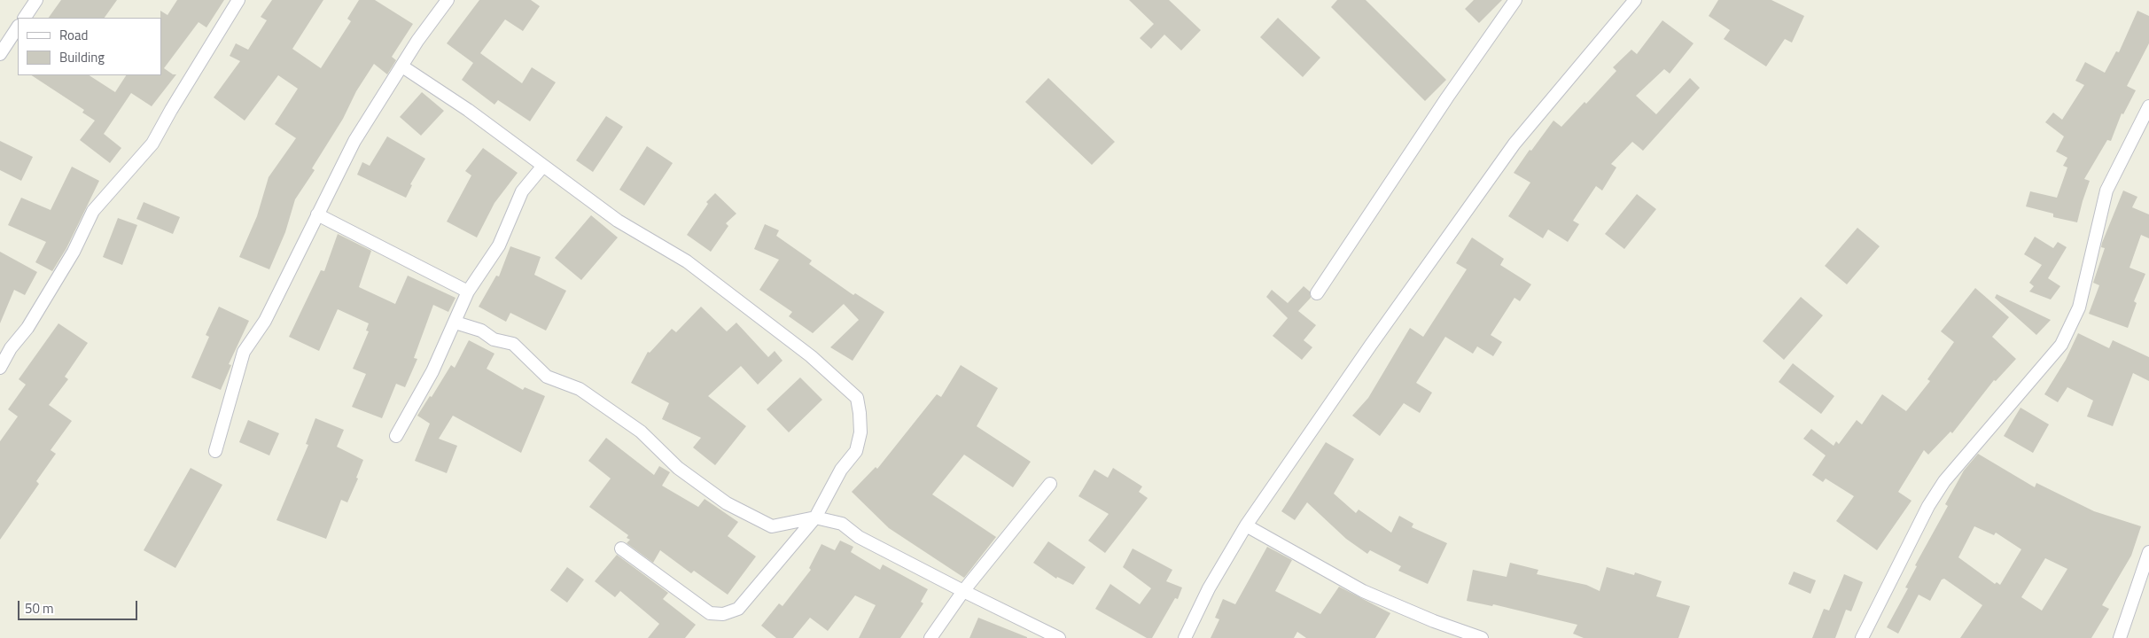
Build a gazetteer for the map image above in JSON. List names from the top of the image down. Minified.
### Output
{"legend":["Road","Building"],"scale_bar":"50 m"}
